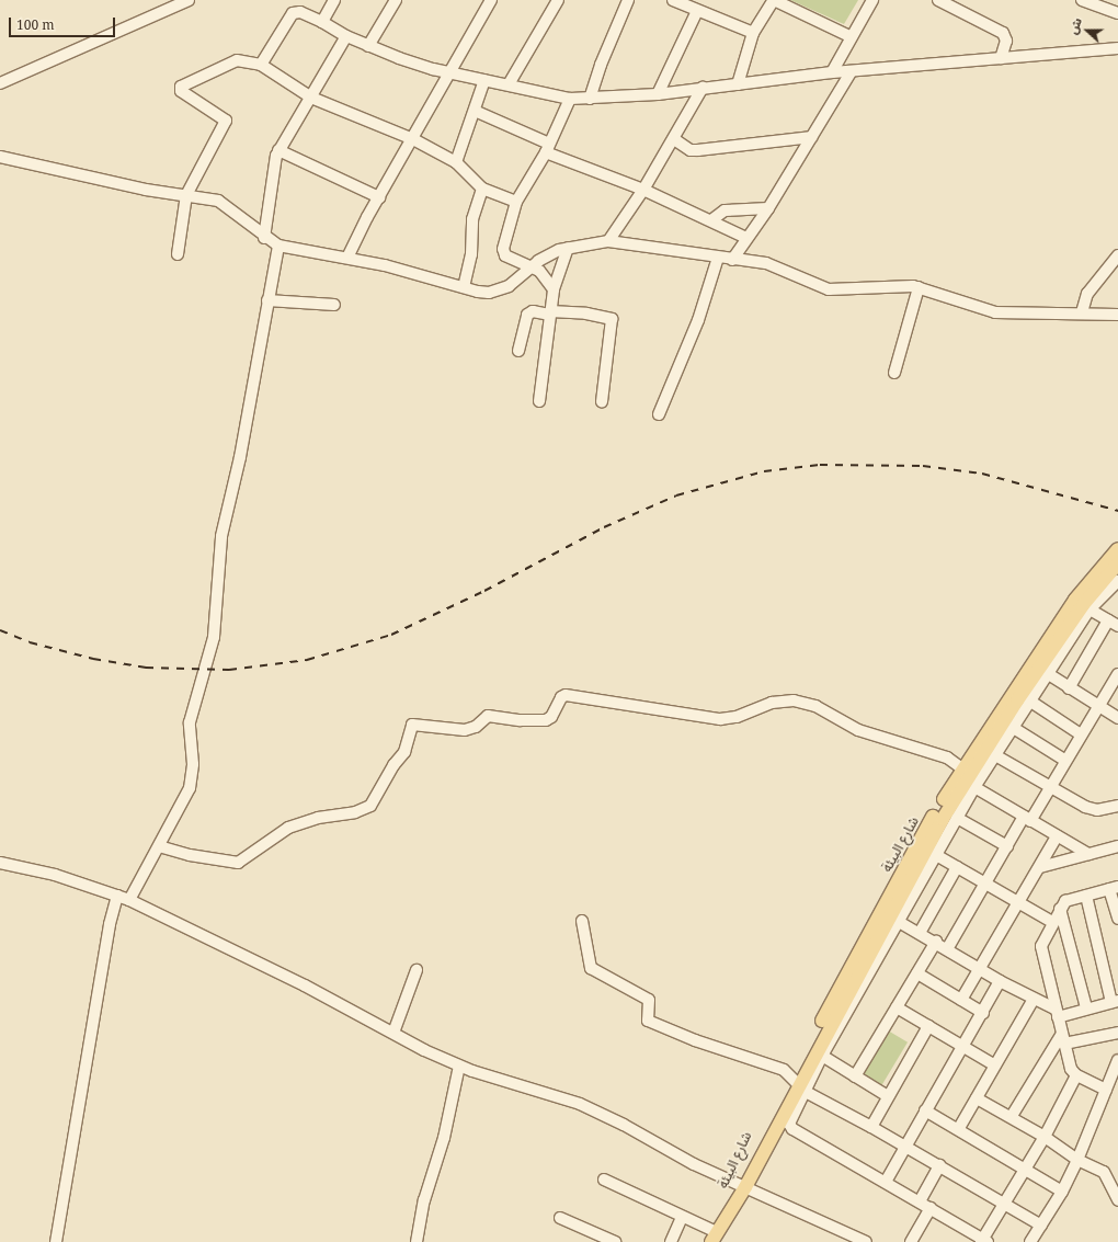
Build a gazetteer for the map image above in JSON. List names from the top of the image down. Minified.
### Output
{"streets":{"main road":["شارع البيئة"]},"scale_bar":"100 m","north":"left"}
